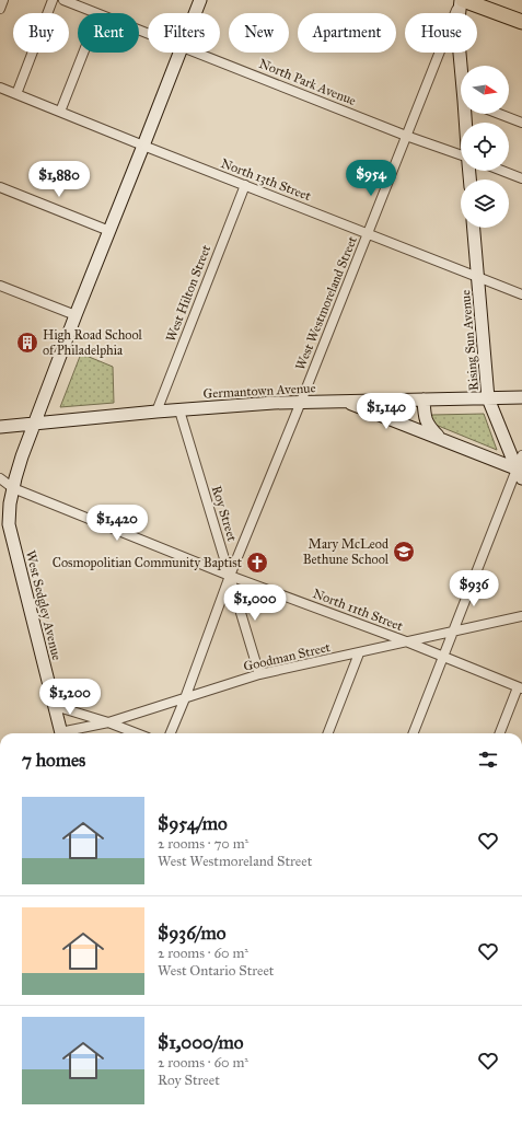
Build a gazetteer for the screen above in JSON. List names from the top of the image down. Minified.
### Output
{"streets":{"street":["North Park Avenue","North 13th Street","West Hilton Street","West Westmoreland Street","Rising Sun Avenue","Germantown Avenue","Roy Street","West Sedgley Avenue","North 11th Street","Goodman Street"]},"crossings":[["North Park Avenue","West Westmoreland Street"],["North 13th Street","West Hilton Street"],["North 13th Street","West Westmoreland Street"],["North 13th Street","Rising Sun Avenue"],["North 13th Street","West Sedgley Avenue"],["West Hilton Street","Germantown Avenue"],["West Westmoreland Street","Germantown Avenue"],["West Westmoreland Street","Roy Street"],["West Westmoreland Street","North 11th Street"],["West Westmoreland Street","Goodman Street"],["Rising Sun Avenue","Germantown Avenue"],["Germantown Avenue","Roy Street"],["Germantown Avenue","West Sedgley Avenue"],["Roy Street","North 11th Street"],["Roy Street","Goodman Street"],["West Sedgley Avenue","North 11th Street"],["North 11th Street","Goodman Street"]],"places":{"building":["High Road School of Philadelphia"],"school or university":["Mary McLeod Bethune School"],"church":["Cosmopolitian Community Baptist"]},"north":"right","page":{"chip":["Buy","Rent","Filters","New","Apartment","House"],"price":["$954","$1,880","$1,140","$1,420","$936","$1,000","$1,200"],"heading":"7 homes","list":[{"name":"$954/mo","note":"2 rooms · 70 m² · West Westmoreland Street"},{"name":"$936/mo","note":"2 rooms · 60 m² · West Ontario Street"},{"name":"$1,000/mo","note":"2 rooms · 60 m² · Roy Street"}]}}
